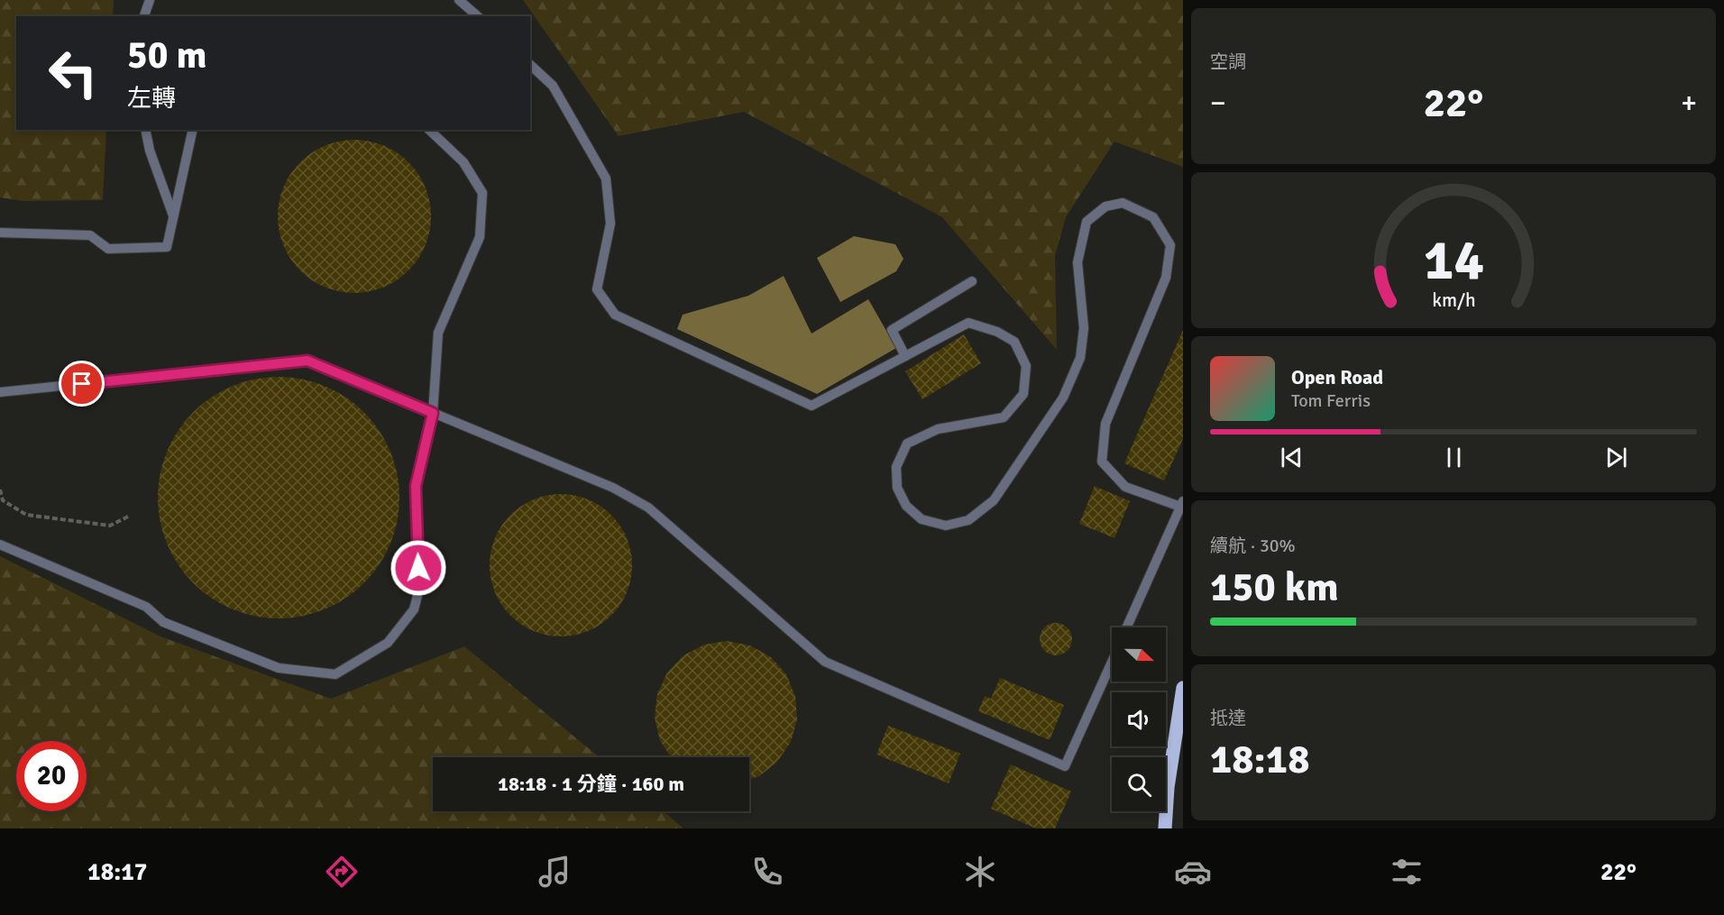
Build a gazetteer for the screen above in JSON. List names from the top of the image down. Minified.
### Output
{"north":"right","page":{"tile":["空調",["續航 · 30%","150 km"],["抵達","18:18"]],"turn":["50 m","左轉"],"heat":["−","22°","+"],"song":["Open Road","Tom Ferris"],"limit":"20","trip":"18:18 · 1 分鐘 · 160 m","tabs":["18:17","22°"],"gauge":["14","km/h"]}}
